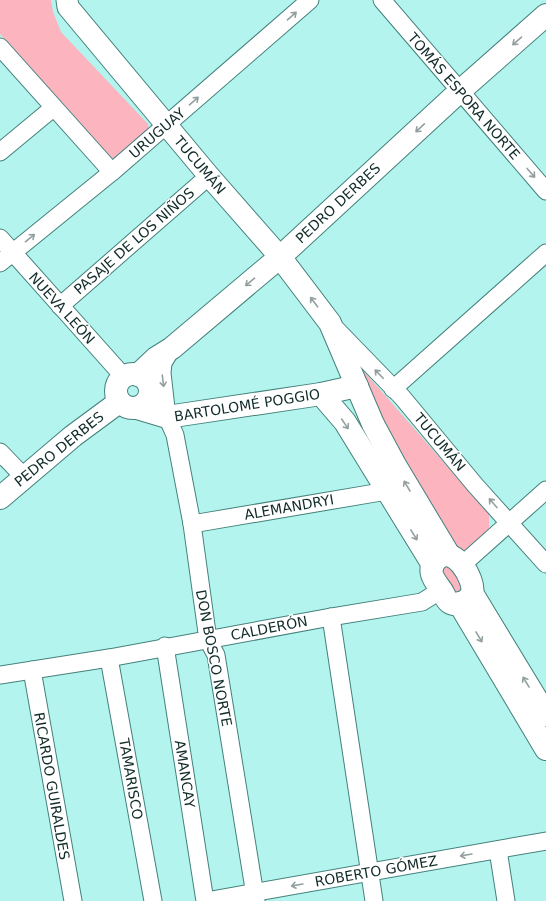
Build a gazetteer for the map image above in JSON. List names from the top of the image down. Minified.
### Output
{"streets":{"main road":["TUCUMÁN","PEDRO DERBES","BARTOLOMÉ POGGIO"],"street":["TOMÁS ESPORA NORTE","URUGUAY","PASAJE DE LOS NIÑOS","NUEVA LEÓN","ALEMANDRYI","CALDERÓN","DON BOSCO NORTE","AMANCAY","TAMARISCO","RICARDO GUIRALDES","ROBERTO GÓMEZ"]},"crossings":[["TOMÁS ESPORA NORTE","PEDRO DERBES"],["URUGUAY","TUCUMÁN"],["URUGUAY","NUEVA LEÓN"],["TUCUMÁN","PEDRO DERBES"],["TUCUMÁN","PASAJE DE LOS NIÑOS"],["TUCUMÁN","BARTOLOMÉ POGGIO"],["PEDRO DERBES","NUEVA LEÓN"],["PEDRO DERBES","BARTOLOMÉ POGGIO"],["PEDRO DERBES","DON BOSCO NORTE"],["PASAJE DE LOS NIÑOS","NUEVA LEÓN"],["NUEVA LEÓN","BARTOLOMÉ POGGIO"],["BARTOLOMÉ POGGIO","DON BOSCO NORTE"],["ALEMANDRYI","DON BOSCO NORTE"],["CALDERÓN","DON BOSCO NORTE"],["CALDERÓN","AMANCAY"],["CALDERÓN","TAMARISCO"],["CALDERÓN","RICARDO GUIRALDES"],["DON BOSCO NORTE","ROBERTO GÓMEZ"],["AMANCAY","ROBERTO GÓMEZ"]],"one_way":["TOMÁS ESPORA NORTE","URUGUAY","TUCUMÁN","PEDRO DERBES","ROBERTO GÓMEZ"]}
